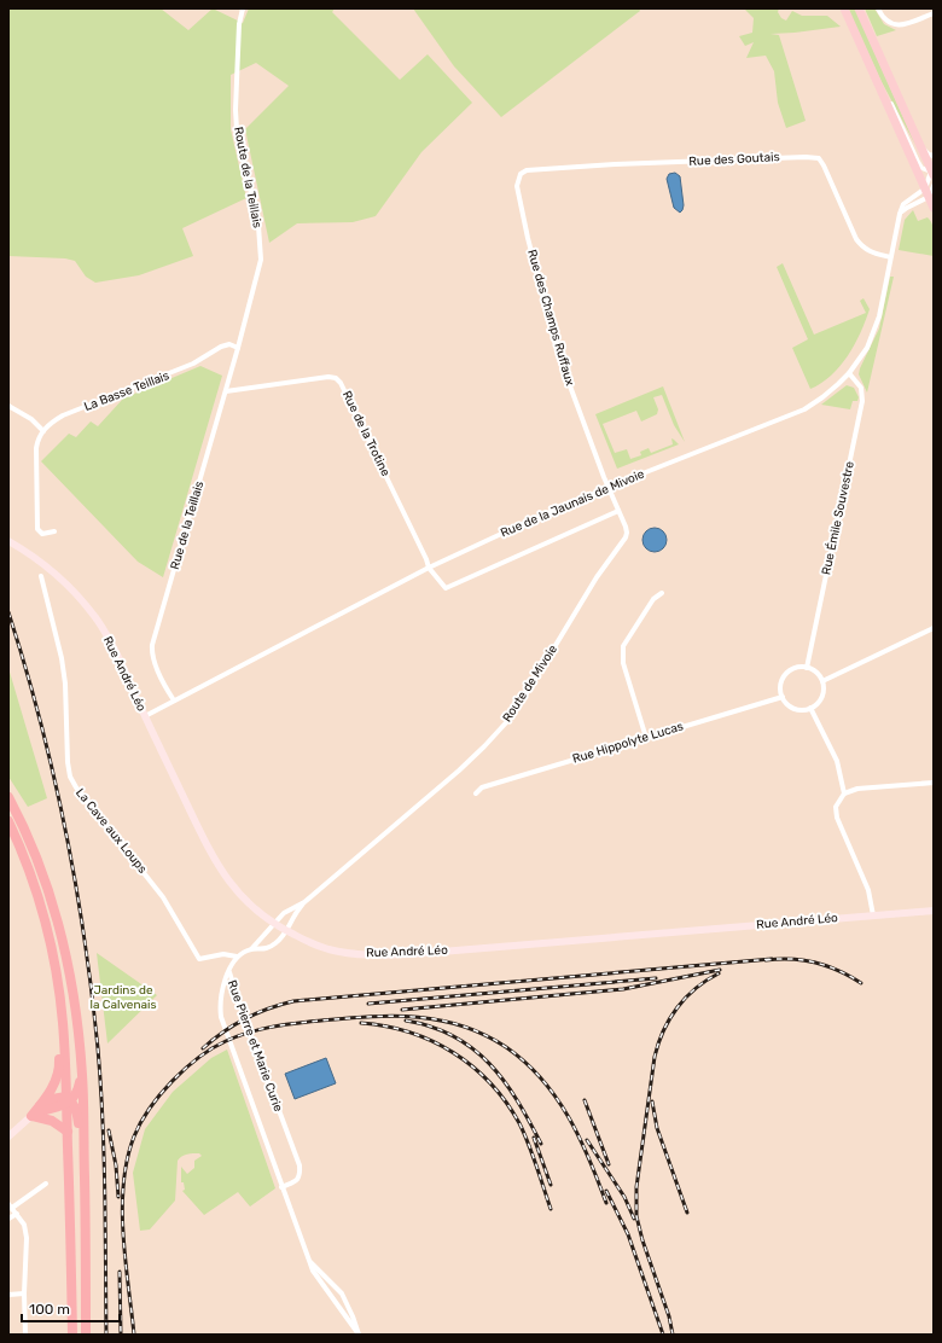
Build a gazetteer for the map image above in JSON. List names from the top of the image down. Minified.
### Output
{"streets":{"street":["Rue des Goutais","Route de la Teillais","Rue des Champs Ruffaux","La Basse Teillais","Rue de la Trotine","Rue de la Jaunais de Mivoie","Rue Émile Souvestre","Rue de la Teillais","Rue André Léo","Route de Mivoie","Rue Hippolyte Lucas","La Cave aux Loups","Rue Pierre et Marie Curie"]},"crossings":[["Rue des Goutais","Rue des Champs Ruffaux"],["Rue des Goutais","Rue de la Jaunais de Mivoie"],["Route de la Teillais","La Basse Teillais"],["Route de la Teillais","Rue de la Teillais"],["Rue des Champs Ruffaux","Rue de la Jaunais de Mivoie"],["Rue des Champs Ruffaux","Route de Mivoie"],["La Basse Teillais","Rue de la Teillais"],["Rue de la Trotine","Rue de la Jaunais de Mivoie"],["Rue de la Trotine","Rue de la Teillais"],["Rue de la Trotine","Route de Mivoie"],["Rue de la Jaunais de Mivoie","Rue Émile Souvestre"],["Rue de la Jaunais de Mivoie","Rue de la Teillais"],["Rue de la Jaunais de Mivoie","Rue André Léo"],["Rue de la Jaunais de Mivoie","Route de Mivoie"],["Rue Émile Souvestre","Rue Hippolyte Lucas"],["Rue André Léo","Route de Mivoie"]],"parks":["Jardins de la Calvenais"],"scale_bar":"100 m"}
